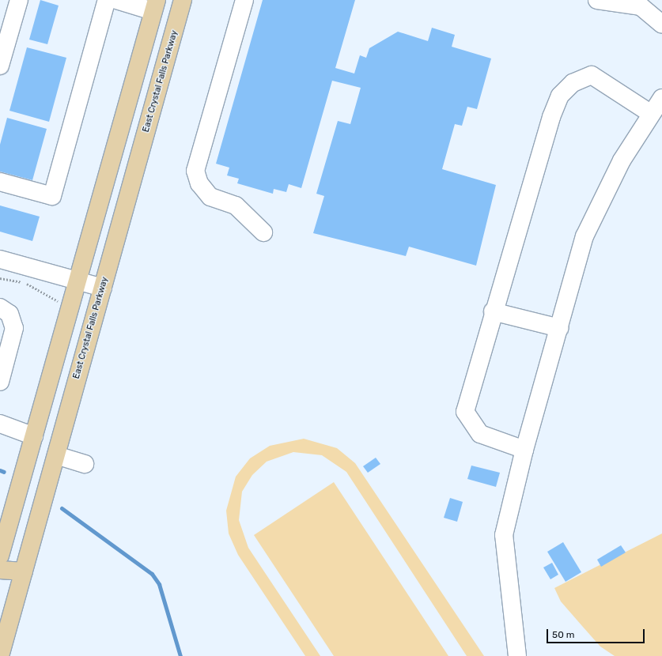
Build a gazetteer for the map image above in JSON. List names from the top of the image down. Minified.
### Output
{"streets":{"main road":["East Crystal Falls Parkway"]},"scale_bar":"50 m"}
